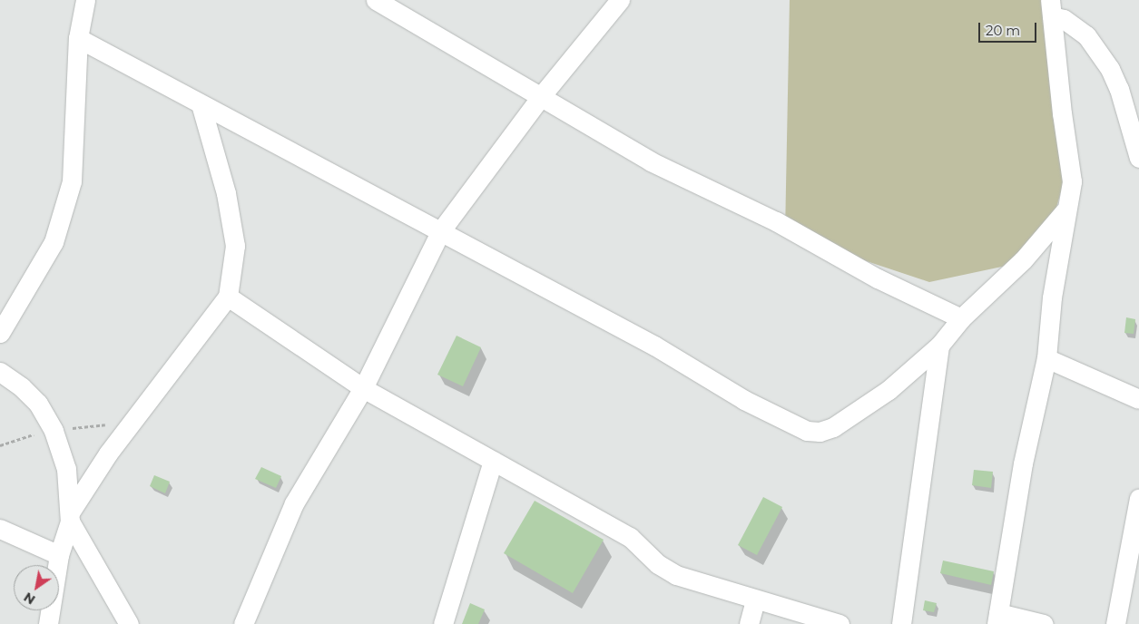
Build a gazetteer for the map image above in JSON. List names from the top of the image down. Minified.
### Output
{"scale_bar":"20 m","north":"bottom left"}
